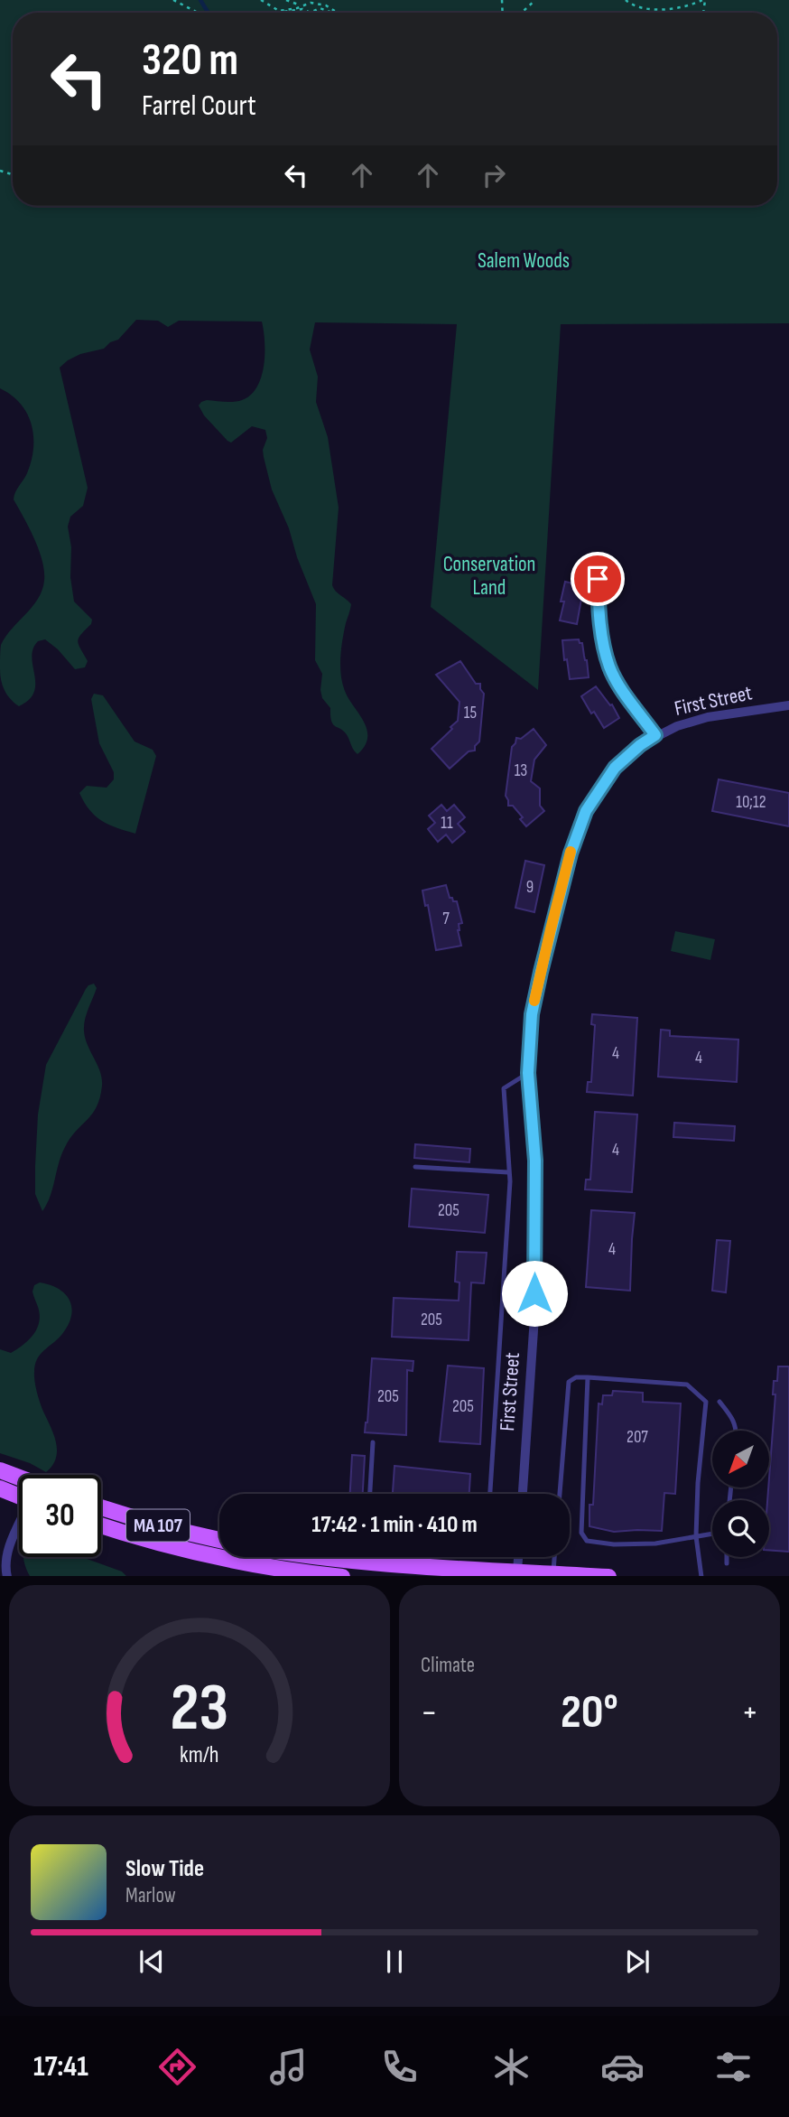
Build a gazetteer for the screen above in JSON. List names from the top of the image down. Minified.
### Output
{"streets":{"main road":["MA 107"],"street":["First Street"]},"parks":["Salem Woods","Conservation Land"],"house_numbers":["15","13","10;12","11","9","7","4","4","4","205","4","205","205","205","207"],"north":"bottom left","page":{"turn":["320 m","Farrel Court"],"limit":"30","trip":"17:42 · 1 min · 410 m","tile":"Climate","heat":["−","20°","+"],"song":["Slow Tide","Marlow"],"tabs":"17:41","gauge":["23","km/h"]}}
